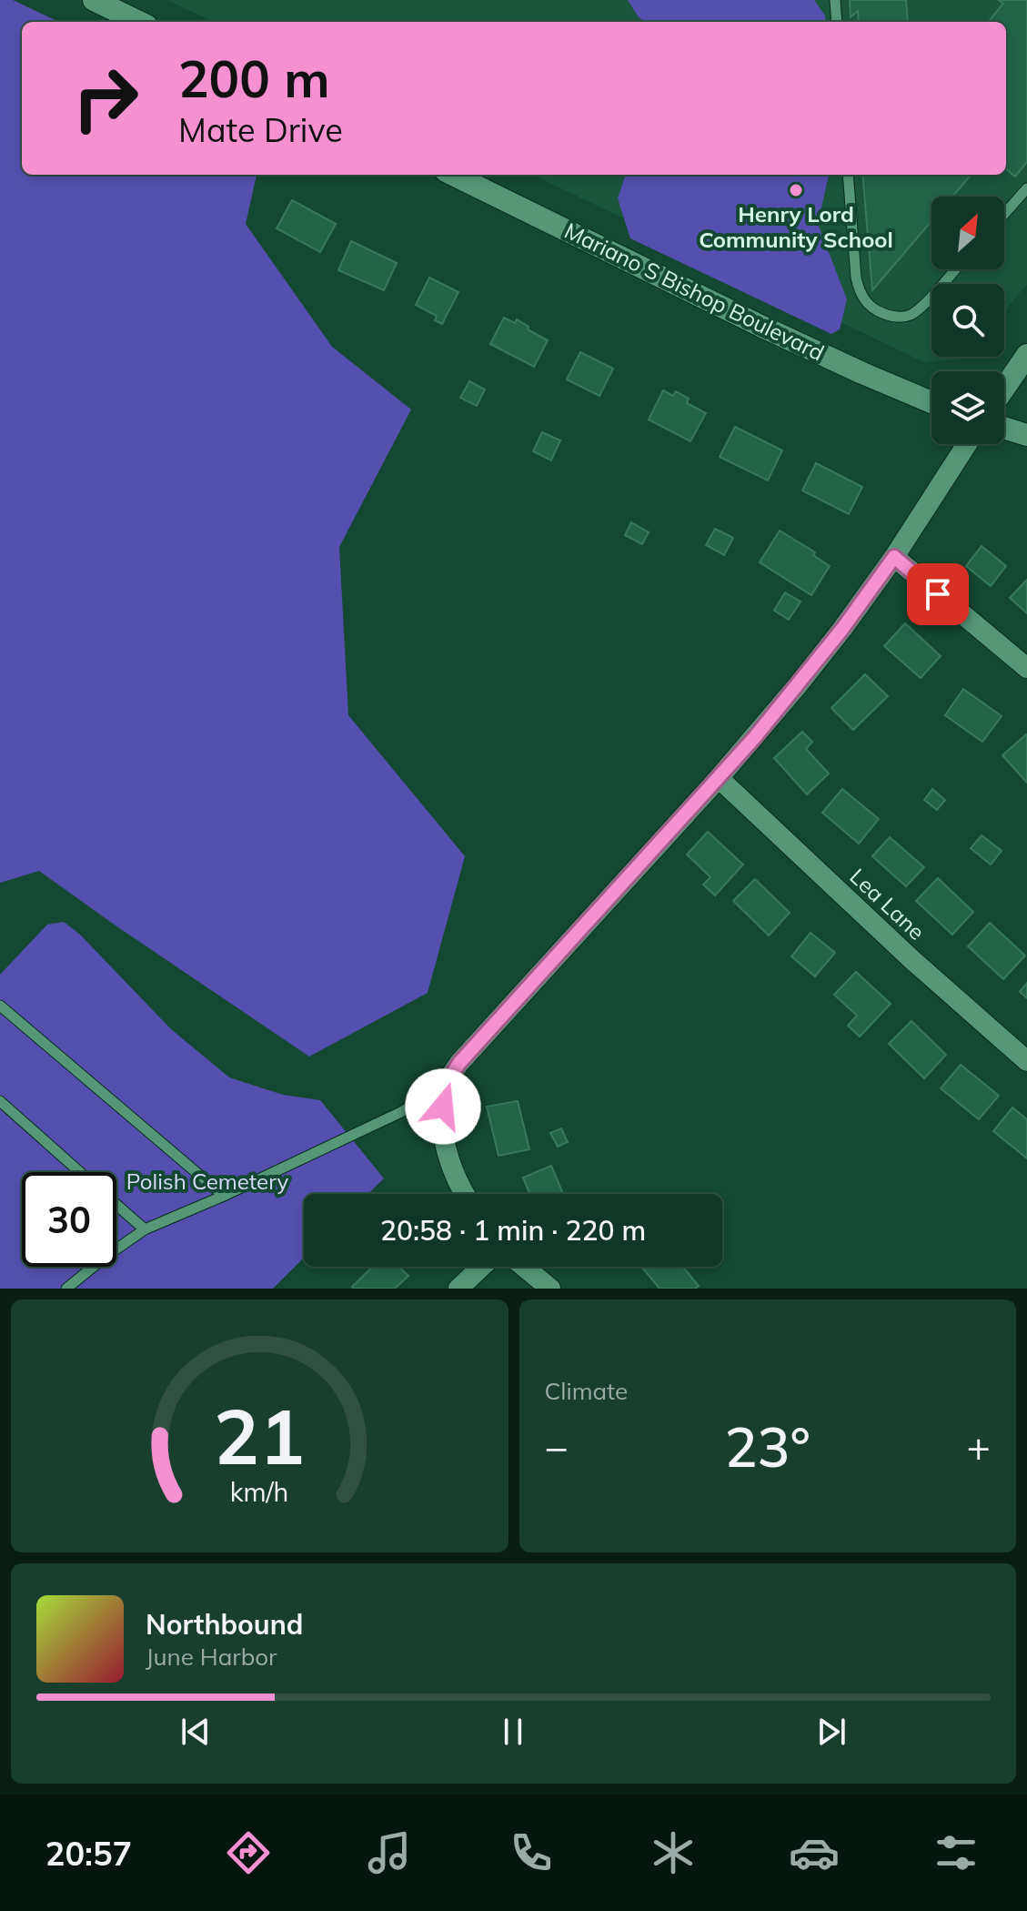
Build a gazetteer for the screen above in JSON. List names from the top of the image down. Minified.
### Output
{"streets":{"main road":["Mariano S Bishop Boulevard"],"street":["Lea Lane"]},"parks":["Polish Cemetery"],"places":["Henry Lord Community School"],"north":"top right","page":{"turn":["200 m","Mate Drive"],"limit":"30","trip":"20:58 · 1 min · 220 m","tile":"Climate","heat":["−","23°","+"],"song":["Northbound","June Harbor"],"tabs":"20:57","gauge":["21","km/h"]}}
